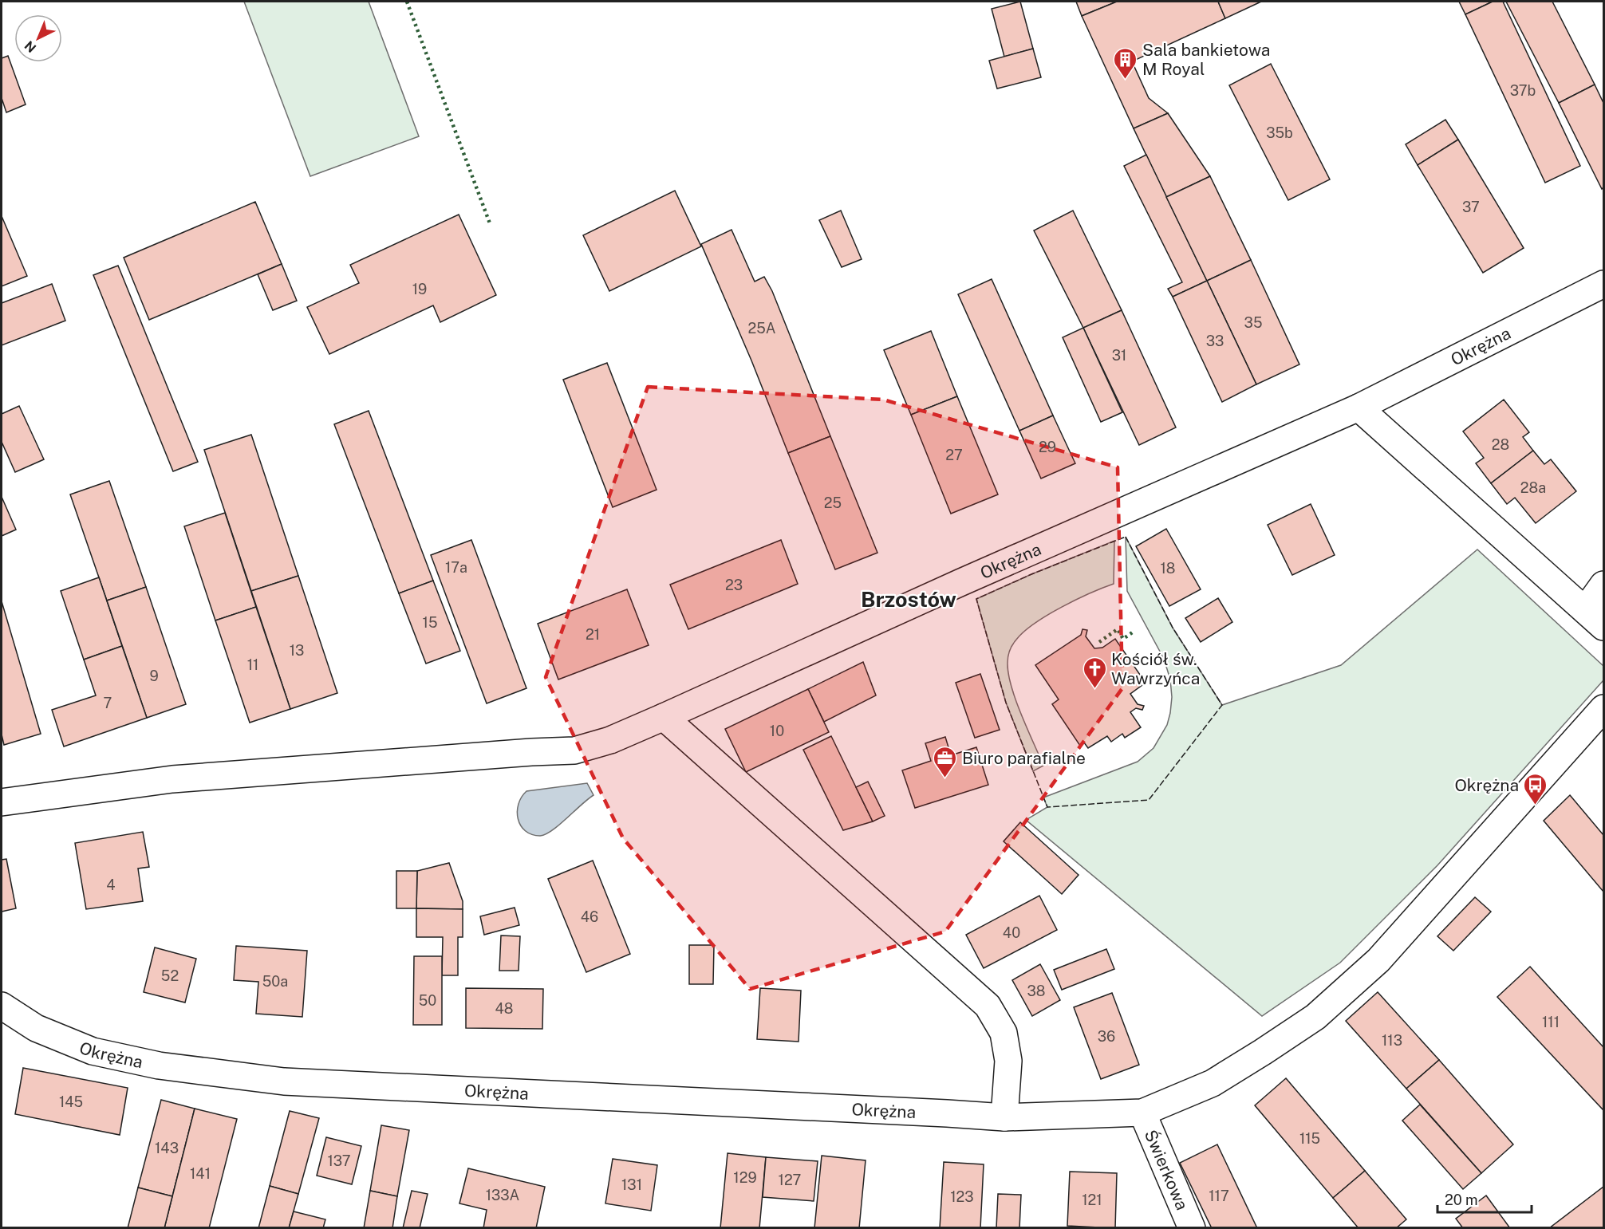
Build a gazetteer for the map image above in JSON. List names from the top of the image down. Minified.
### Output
{"streets":{"street":["Okrężna","Świerkowa"]},"crossings":[["Okrężna","Świerkowa"]],"districts":["Brzostów"],"places":{"building":["Sala bankietowa M Royal"],"church":["Kościół św. Wawrzyńca"],"office":["Biuro parafialne"],"bus stop":["Okrężna"]},"house_numbers":["37b","35b","37","19","35","25A","33","31","28","29","27","28a","25","17a","18","23","15","21","13","11","9","7","10","4","46","40","52","50a","38","50","48","111","36","113","145","115","143","137","141","129","127","131","133A","117","123","121"],"scale_bar":"20 m","north":"bottom left"}
